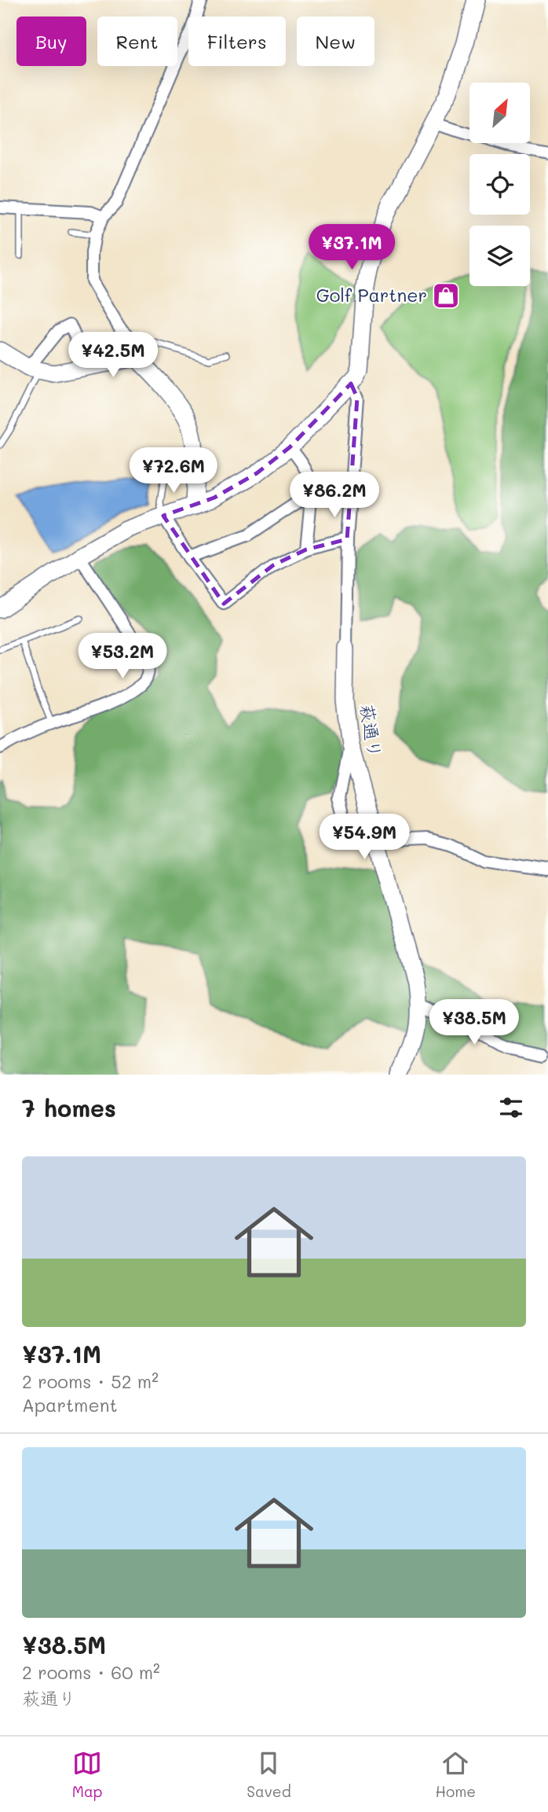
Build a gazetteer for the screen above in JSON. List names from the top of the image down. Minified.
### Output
{"streets":{"street":["萩通り"]},"places":{"shop":["Golf Partner"]},"north":"top right","page":{"chip":["Buy","Rent","Filters","New"],"price":["¥37.1M","¥42.5M","¥72.6M","¥86.2M","¥53.2M","¥54.9M","¥38.5M"],"heading":"7 homes","list":[{"name":"¥37.1M","note":"2 rooms · 52 m² · Apartment"},{"name":"¥38.5M","note":"2 rooms · 60 m² · 萩通り"}],"tabs":["Map","Saved","Home"]}}
